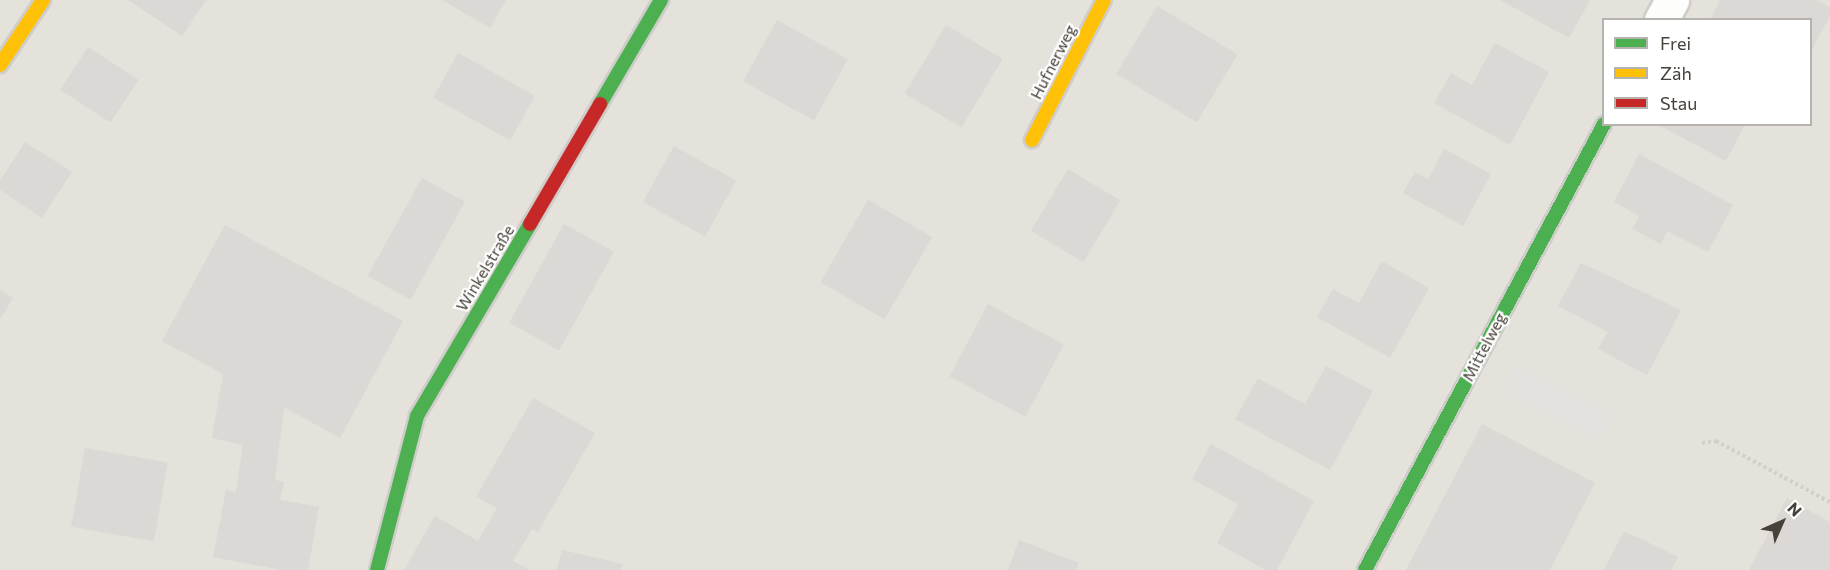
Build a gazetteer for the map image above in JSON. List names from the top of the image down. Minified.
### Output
{"streets":{"street":["Hufnerweg","Winkelstraße","Mittelweg"]},"legend":["Frei","Zäh","Stau"],"north":"top right"}
